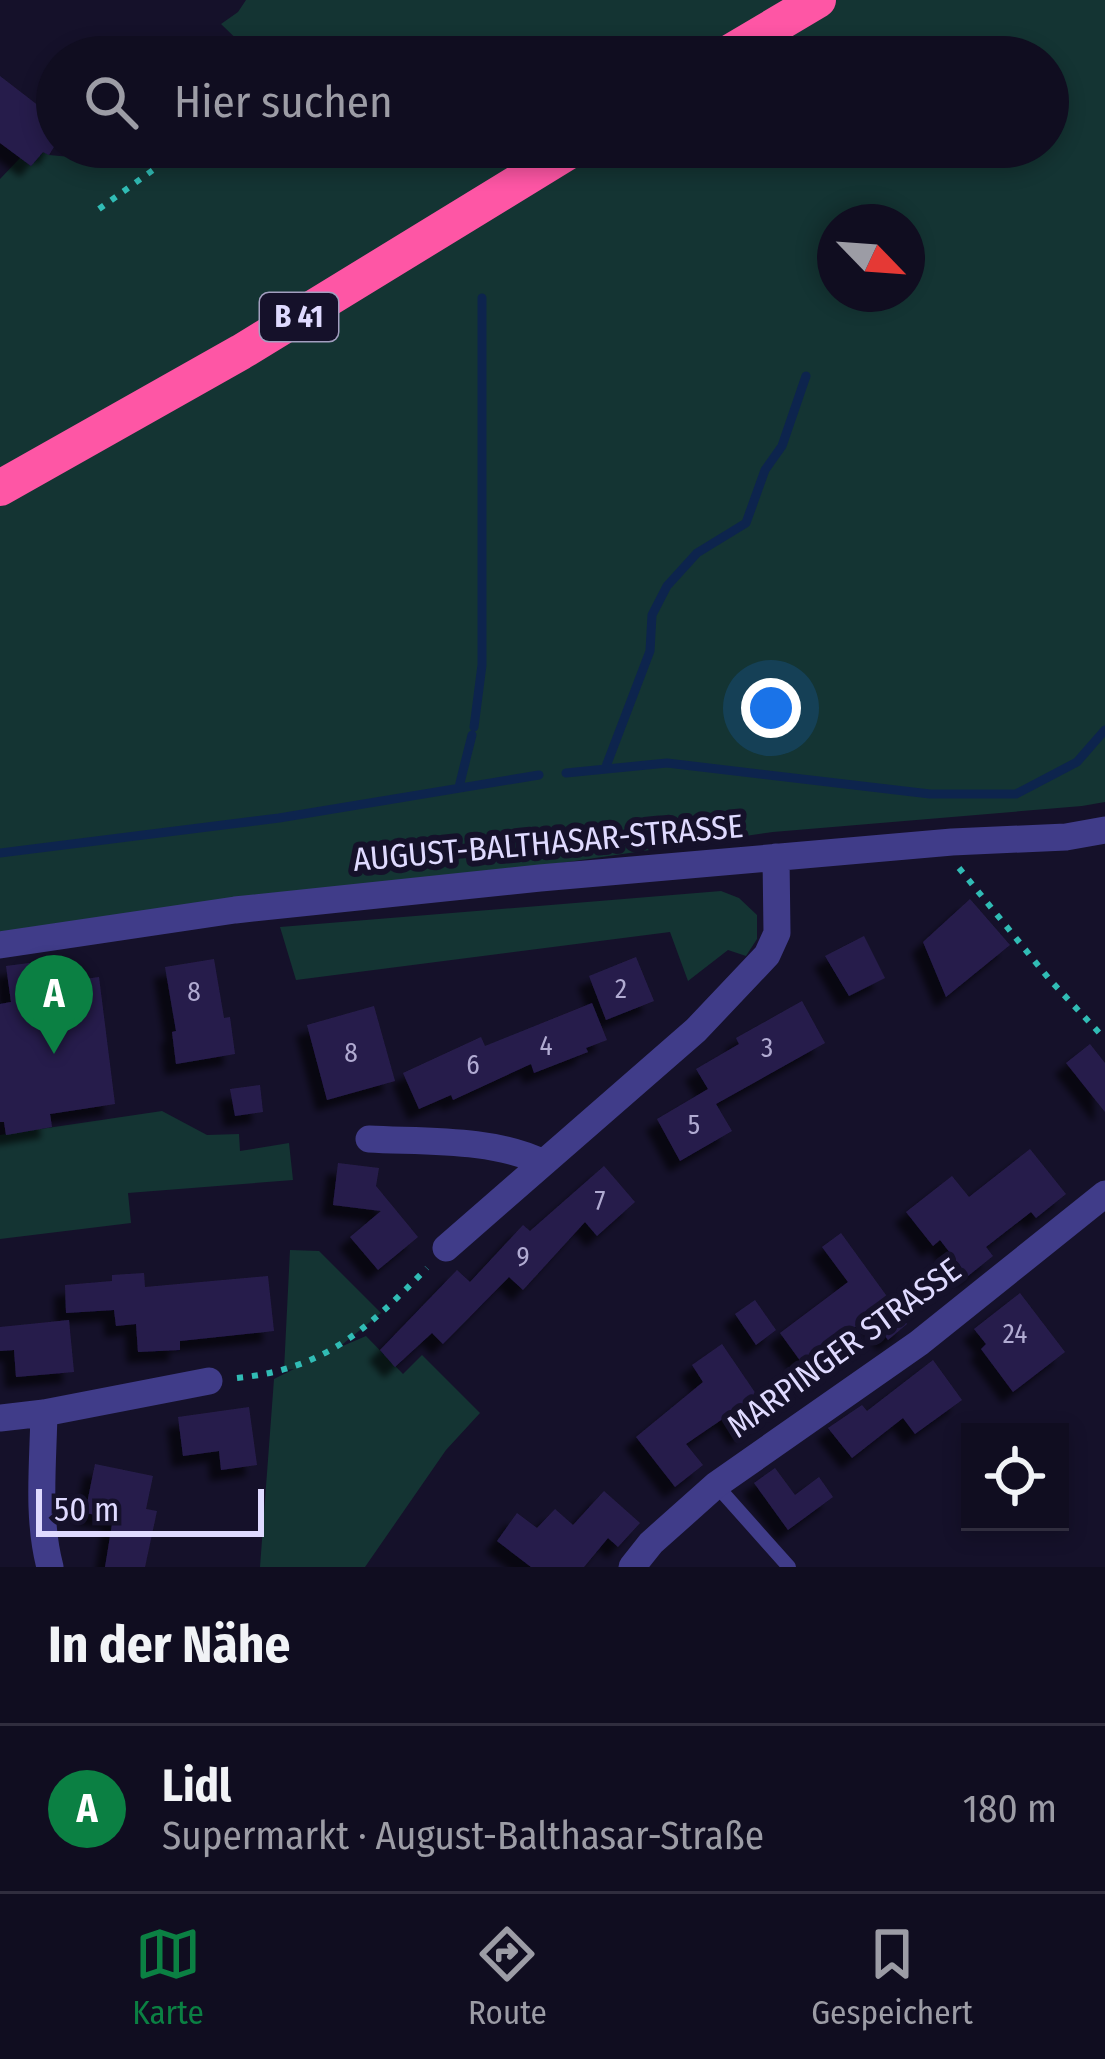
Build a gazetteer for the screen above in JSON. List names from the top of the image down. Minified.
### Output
{"streets":{"highway":["B 41"],"street":["AUGUST-BALTHASAR-STRASSE","MARPINGER STRASSE"]},"house_numbers":["2","8","4","3","8","6","5","7","9","24"],"scale_bar":"50 m","north":"bottom right","page":{"search":"Hier suchen","pins":"A","scale":"50 m","heading":"In der Nähe","list":[{"mark":"A","name":"Lidl","note":"Supermarkt · August-Balthasar-Straße","value":"180 m"}],"nav":["Karte","Route","Gespeichert"]}}
